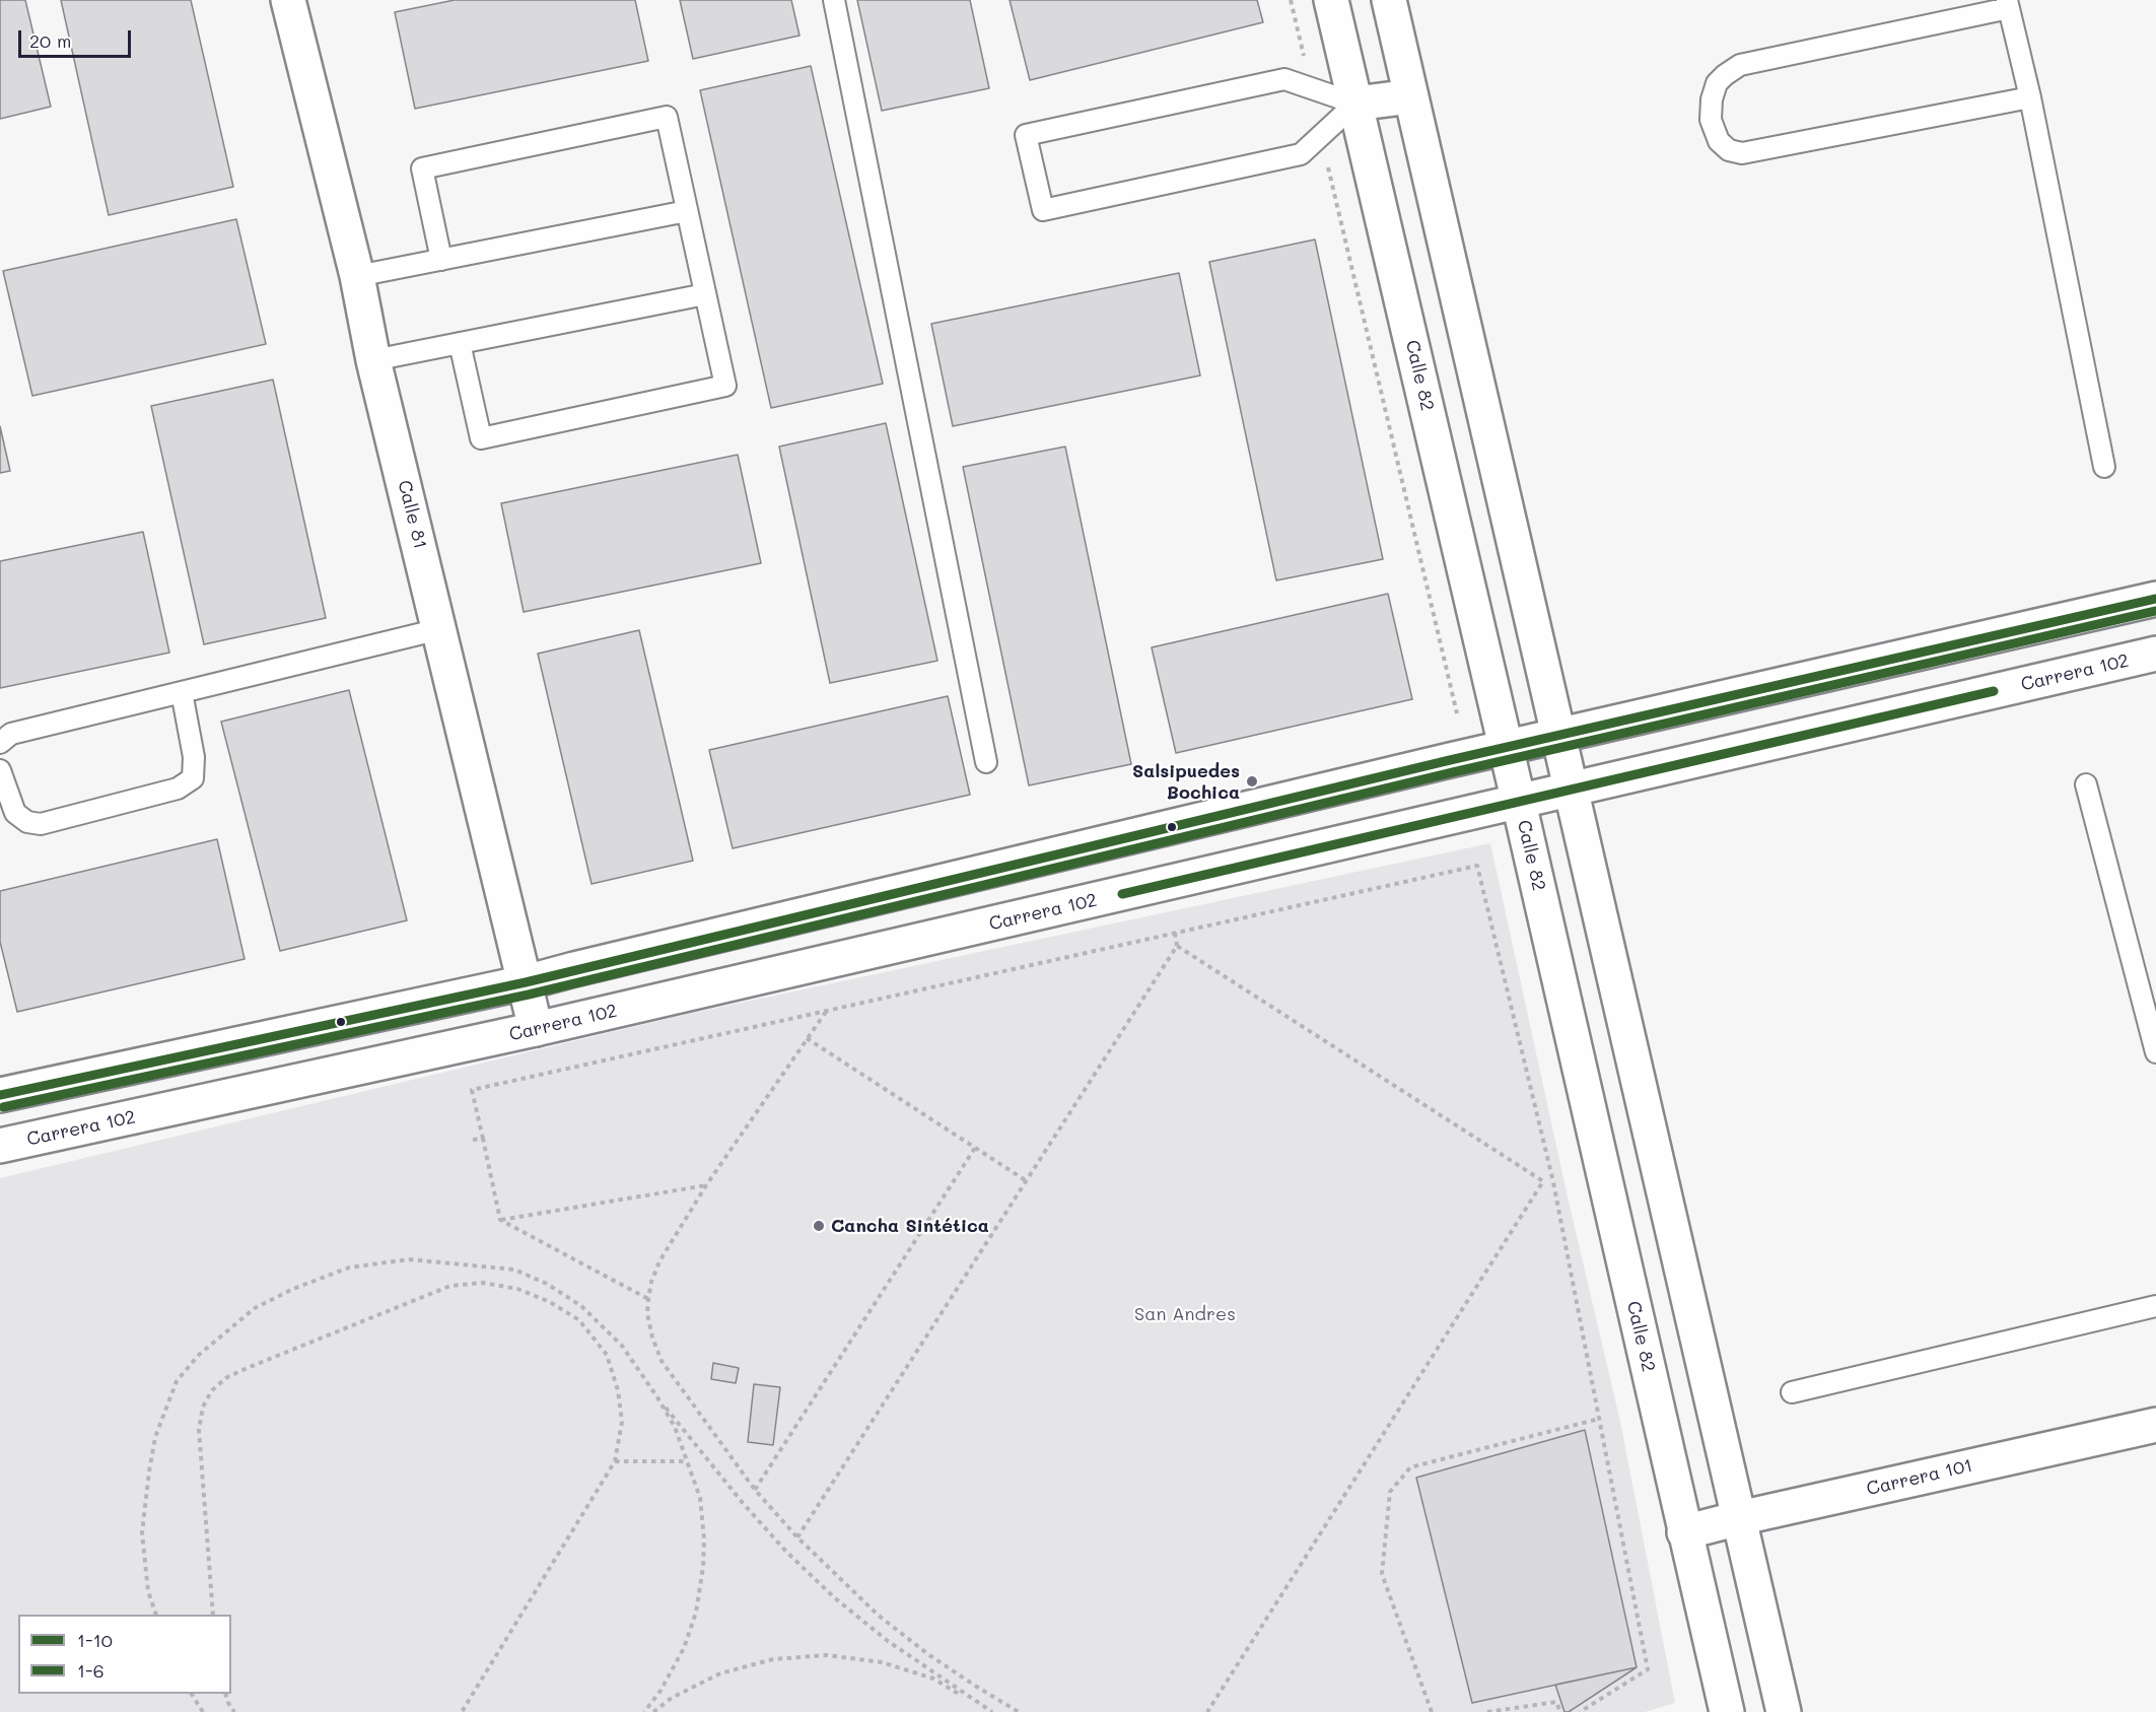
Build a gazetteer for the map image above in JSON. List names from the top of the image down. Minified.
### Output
{"streets":{"street":["Calle 82","Calle 81","Carrera 102","Carrera 101"]},"crossings":[["Calle 82","Carrera 102"],["Calle 82","Carrera 101"],["Calle 81","Carrera 102"]],"parks":["San Andres"],"places":["Salsipuedes Bochica","Cancha Sintética"],"lines":["transit line 1-10","transit line 1-6"],"legend":["1-10","1-6"],"scale_bar":"20 m"}
